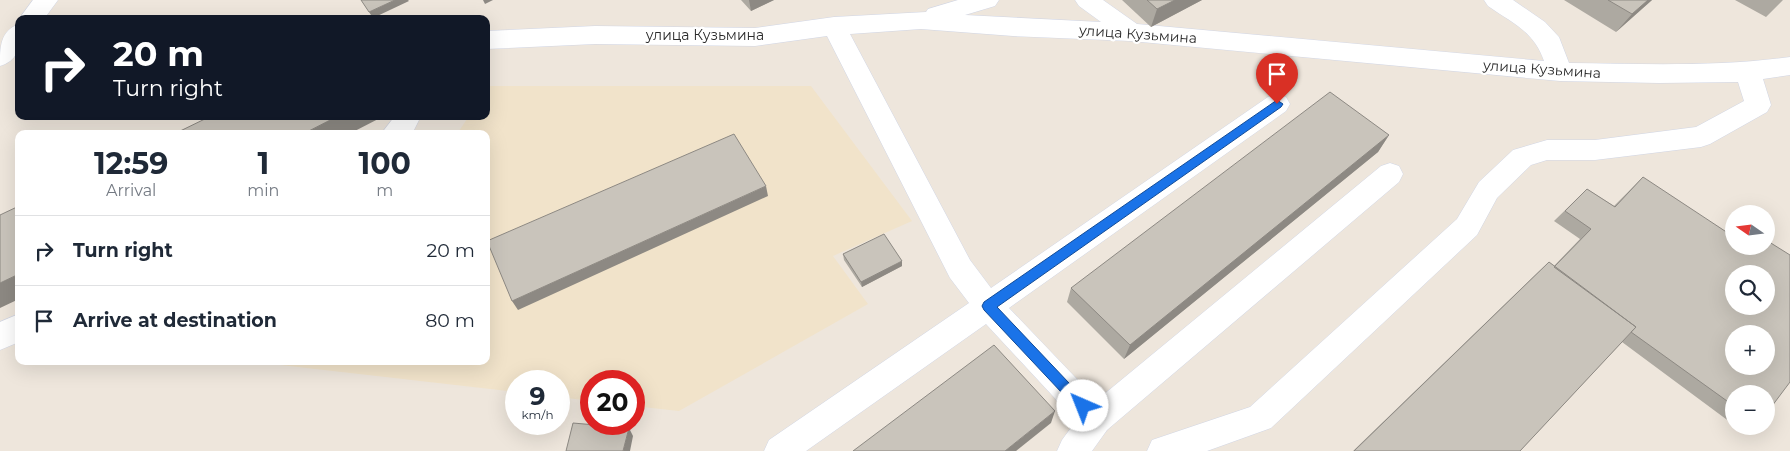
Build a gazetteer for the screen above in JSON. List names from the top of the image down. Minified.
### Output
{"streets":{"street":["улица Кузьмина"]},"north":"left","page":{"turn":["20 m","Turn right"],"eta":["12:59","Arrival","1","min","100","m"],"map_buttons":["+","−"],"list":[{"name":"Turn right","value":"20 m"},{"name":"Arrive at destination","value":"80 m"}],"speed":"9 km/h","limit":"20"}}
